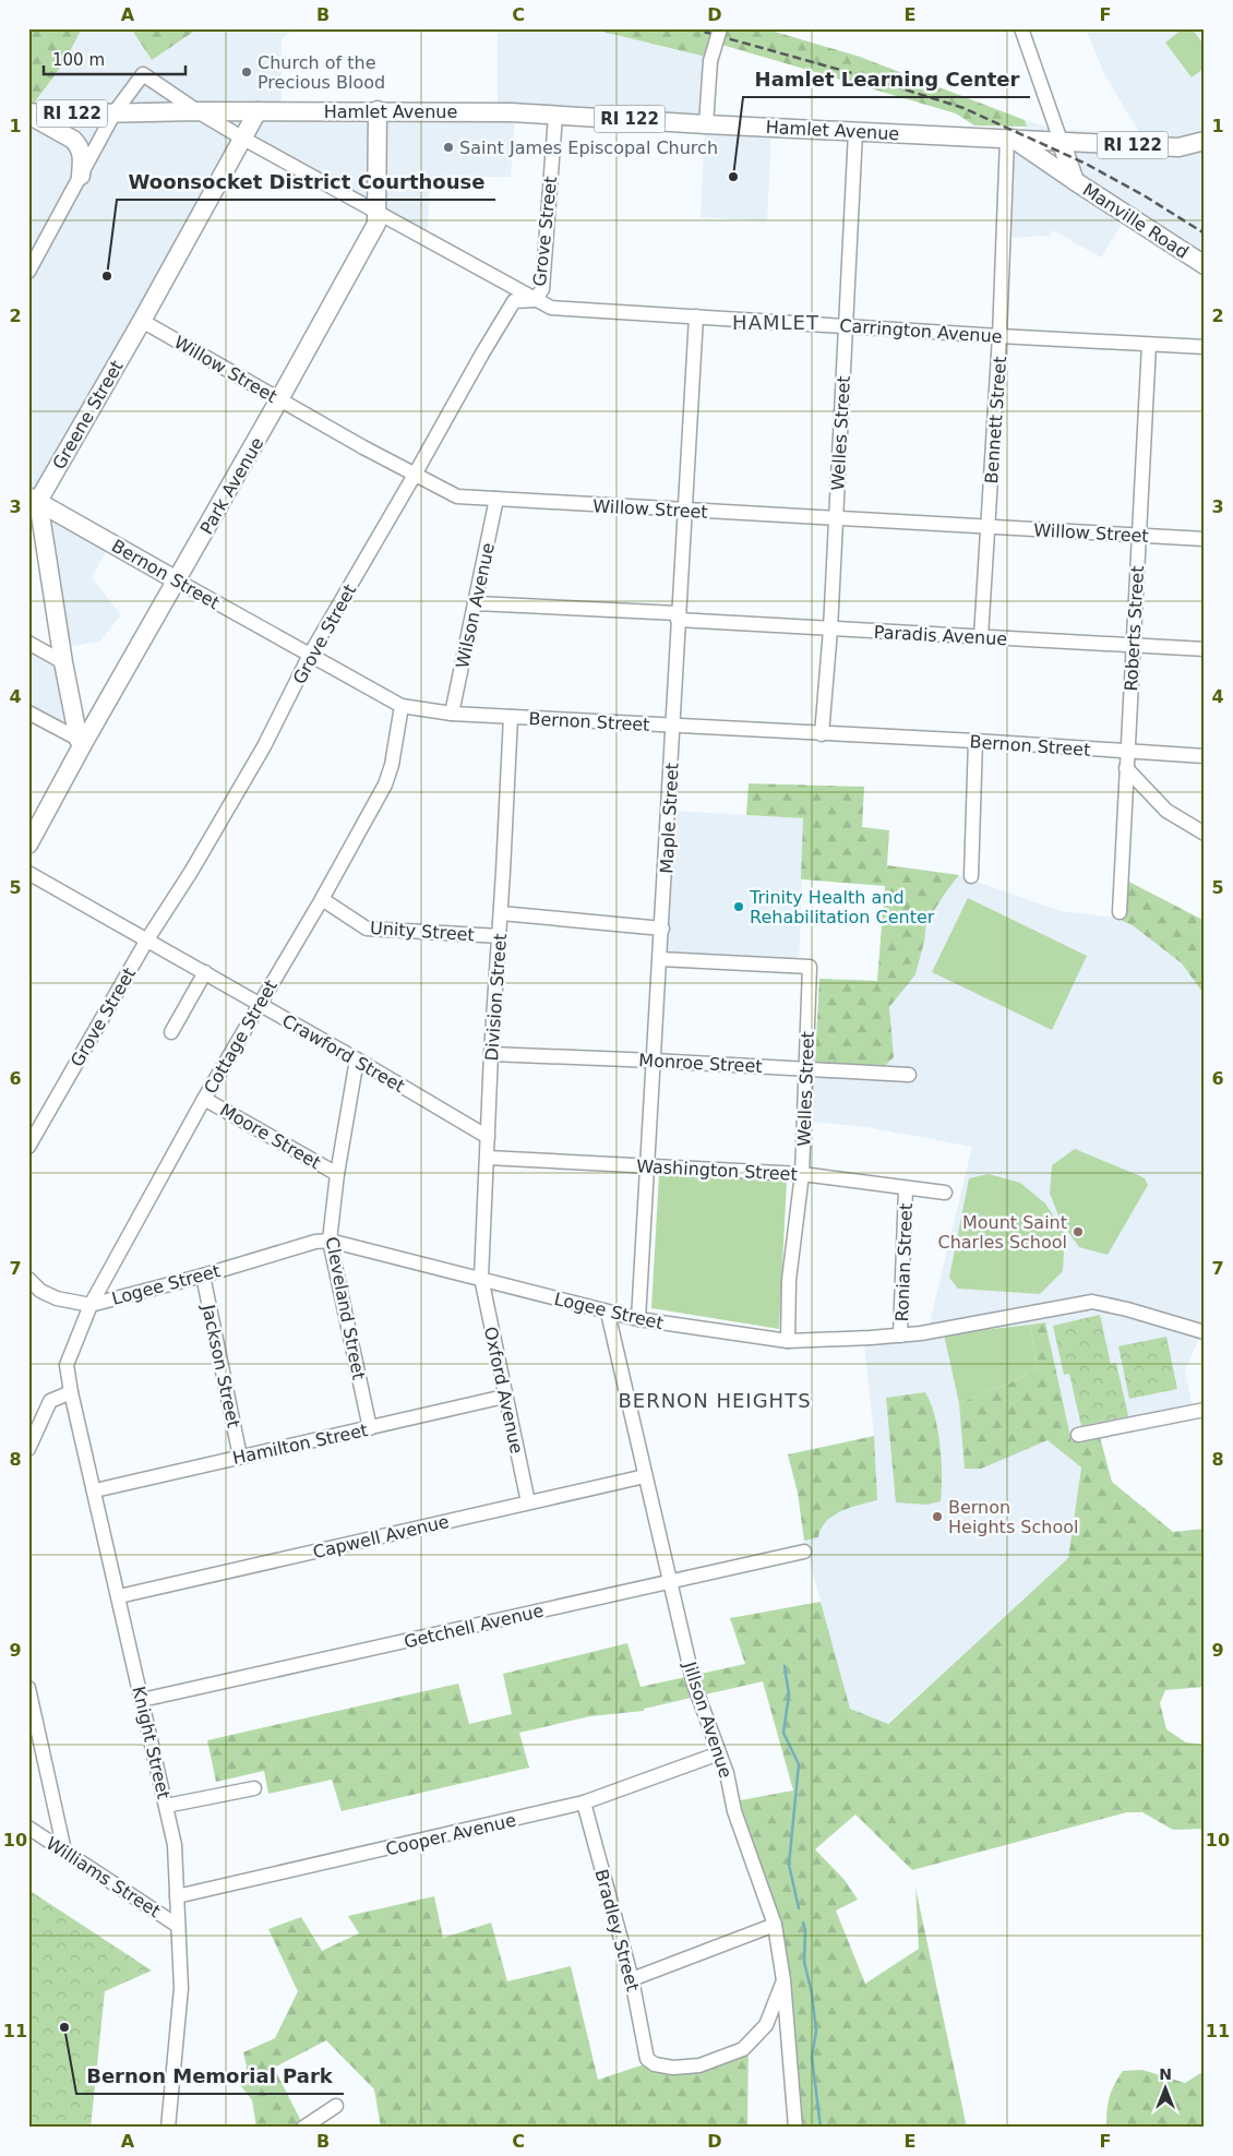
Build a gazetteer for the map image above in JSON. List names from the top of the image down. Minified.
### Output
{"streets":{"main road":["Hamlet Avenue","RI 122","Manville Road","Greene Street","Park Avenue","Bernon Street"],"street":["Grove Street","Carrington Avenue","Willow Street","Bennett Street","Welles Street","Wilson Avenue","Roberts Street","Paradis Avenue","Maple Street","Unity Street","Division Street","Cottage Street","Crawford Street","Monroe Street","Moore Street","Washington Street","Ronian Street","Logee Street","Cleveland Street","Jackson Street","Oxford Avenue","Hamilton Street","Capwell Avenue","Getchell Avenue","Jillson Avenue","Knight Street","Cooper Avenue","Williams Street","Bradley Street"]},"crossings":[["Hamlet Avenue","RI 122"],["Hamlet Avenue","Manville Road"],["Hamlet Avenue","Grove Street"],["Hamlet Avenue","Carrington Avenue"],["Hamlet Avenue","Greene Street"],["Hamlet Avenue","Bennett Street"],["Hamlet Avenue","Welles Street"],["Hamlet Avenue","Park Avenue"],["RI 122","Carrington Avenue"],["Grove Street","Carrington Avenue"],["Grove Street","Willow Street"],["Grove Street","Bernon Street"],["Grove Street","Crawford Street"],["Carrington Avenue","Greene Street"],["Carrington Avenue","Bennett Street"],["Carrington Avenue","Welles Street"],["Carrington Avenue","Park Avenue"],["Carrington Avenue","Roberts Street"],["Carrington Avenue","Maple Street"],["Willow Street","Greene Street"],["Willow Street","Bennett Street"],["Willow Street","Welles Street"],["Willow Street","Park Avenue"],["Willow Street","Wilson Avenue"],["Willow Street","Roberts Street"],["Willow Street","Maple Street"],["Greene Street","Bernon Street"],["Bennett Street","Paradis Avenue"],["Welles Street","Bernon Street"],["Welles Street","Paradis Avenue"],["Welles Street","Maple Street"],["Welles Street","Monroe Street"],["Welles Street","Washington Street"],["Welles Street","Logee Street"],["Park Avenue","Bernon Street"],["Bernon Street","Wilson Avenue"],["Bernon Street","Roberts Street"],["Bernon Street","Maple Street"],["Bernon Street","Division Street"],["Bernon Street","Cottage Street"],["Wilson Avenue","Paradis Avenue"],["Roberts Street","Paradis Avenue"],["Paradis Avenue","Maple Street"],["Maple Street","Monroe Street"],["Maple Street","Washington Street"],["Maple Street","Logee Street"],["Unity Street","Division Street"],["Unity Street","Cottage Street"],["Division Street","Crawford Street"],["Division Street","Monroe Street"],["Division Street","Washington Street"],["Division Street","Logee Street"],["Division Street","Oxford Avenue"],["Cottage Street","Crawford Street"],["Cottage Street","Moore Street"],["Cottage Street","Logee Street"],["Cottage Street","Knight Street"],["Crawford Street","Cleveland Street"],["Moore Street","Cleveland Street"],["Washington Street","Ronian Street"],["Ronian Street","Logee Street"],["Logee Street","Cleveland Street"],["Logee Street","Jackson Street"],["Logee Street","Oxford Avenue"],["Logee Street","Jillson Avenue"],["Cleveland Street","Hamilton Street"],["Jackson Street","Hamilton Street"],["Oxford Avenue","Hamilton Street"],["Oxford Avenue","Capwell Avenue"],["Hamilton Street","Knight Street"],["Capwell Avenue","Jillson Avenue"],["Capwell Avenue","Knight Street"],["Getchell Avenue","Jillson Avenue"],["Getchell Avenue","Knight Street"],["Jillson Avenue","Cooper Avenue"],["Jillson Avenue","Bradley Street"],["Knight Street","Cooper Avenue"],["Knight Street","Williams Street"],["Cooper Avenue","Bradley Street"]],"districts":["HAMLET","BERNON HEIGHTS"],"places":["Church of the Precious Blood","Saint James Episcopal Church","Hamlet Learning Center","Woonsocket District Courthouse","Trinity Health and Rehabilitation Center","Mount Saint Charles School","Bernon Heights School","Bernon Memorial Park"],"scale_bar":"100 m","north":"top","grid":{"columns":["A","B","C","D","E","F"],"rows":["1","2","3","4","5","6","7","8","9","10","11"]}}
